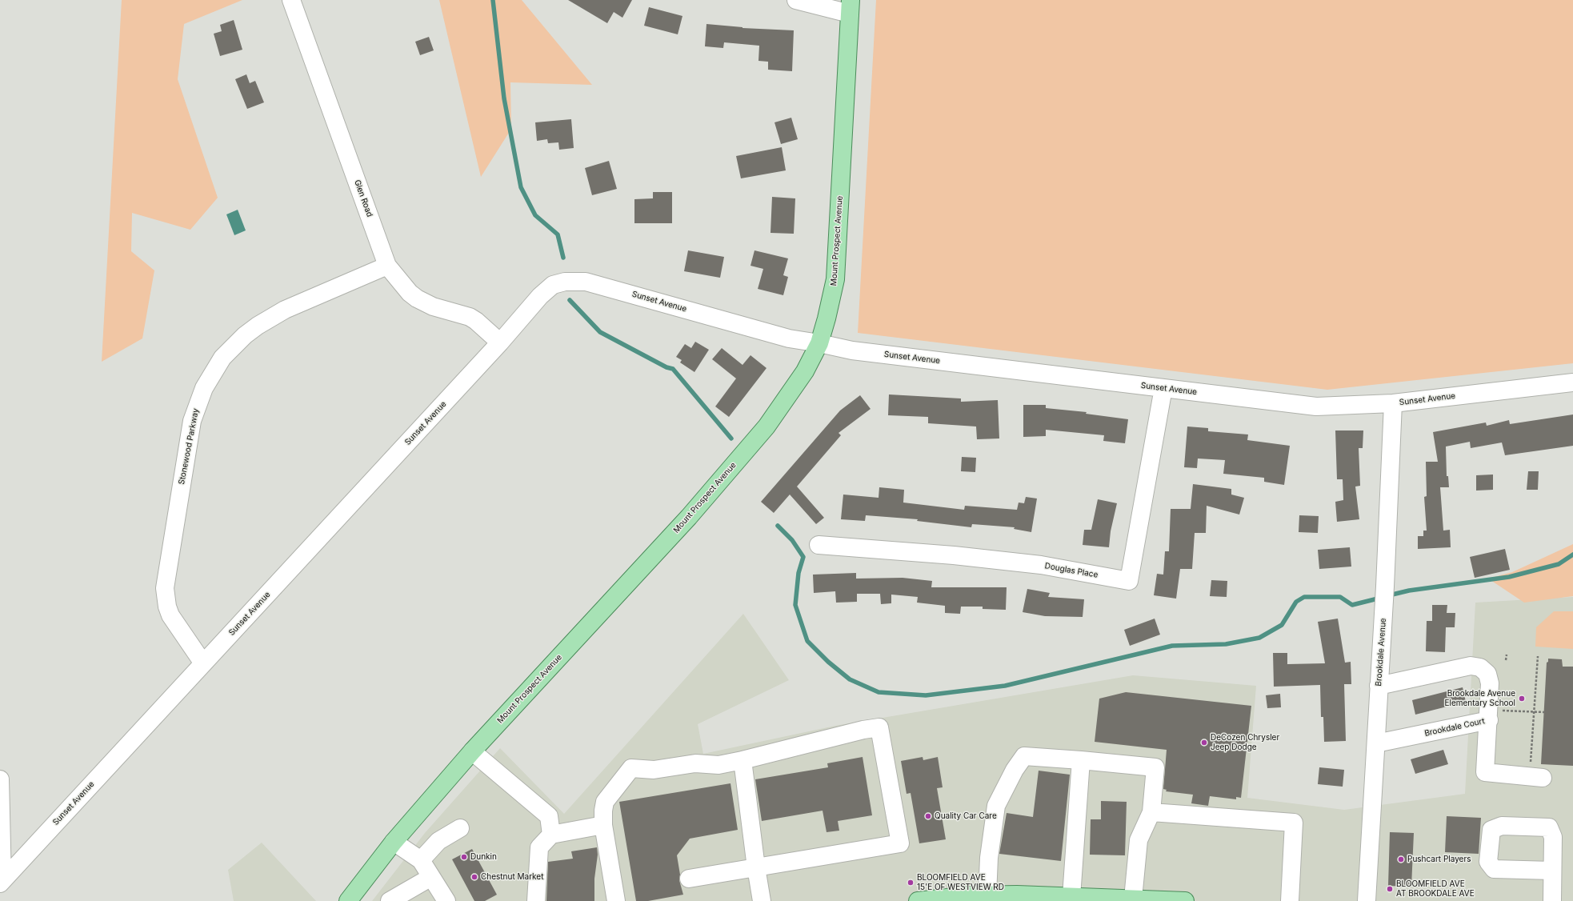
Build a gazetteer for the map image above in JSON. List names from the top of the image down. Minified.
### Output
{"streets":{"main road":["Mount Prospect Avenue"],"street":["Glen Road","Sunset Avenue","Stonewood Parkway","Douglas Place","Brookdale Avenue","Brookdale Court"]},"crossings":[["Glen Road","Sunset Avenue"],["Glen Road","Stonewood Parkway"],["Mount Prospect Avenue","Sunset Avenue"],["Sunset Avenue","Stonewood Parkway"],["Sunset Avenue","Douglas Place"],["Sunset Avenue","Brookdale Avenue"],["Brookdale Avenue","Brookdale Court"]],"places":["Brookdale Avenue Elementary School","DeCozen Chrysler Jeep Dodge","Quality Car Care","Dunkin","Pushcart Players","Chestnut Market","BLOOMFIELD AVE 15'E OF WESTVIEW RD","BLOOMFIELD AVE AT BROOKDALE AVE"]}
